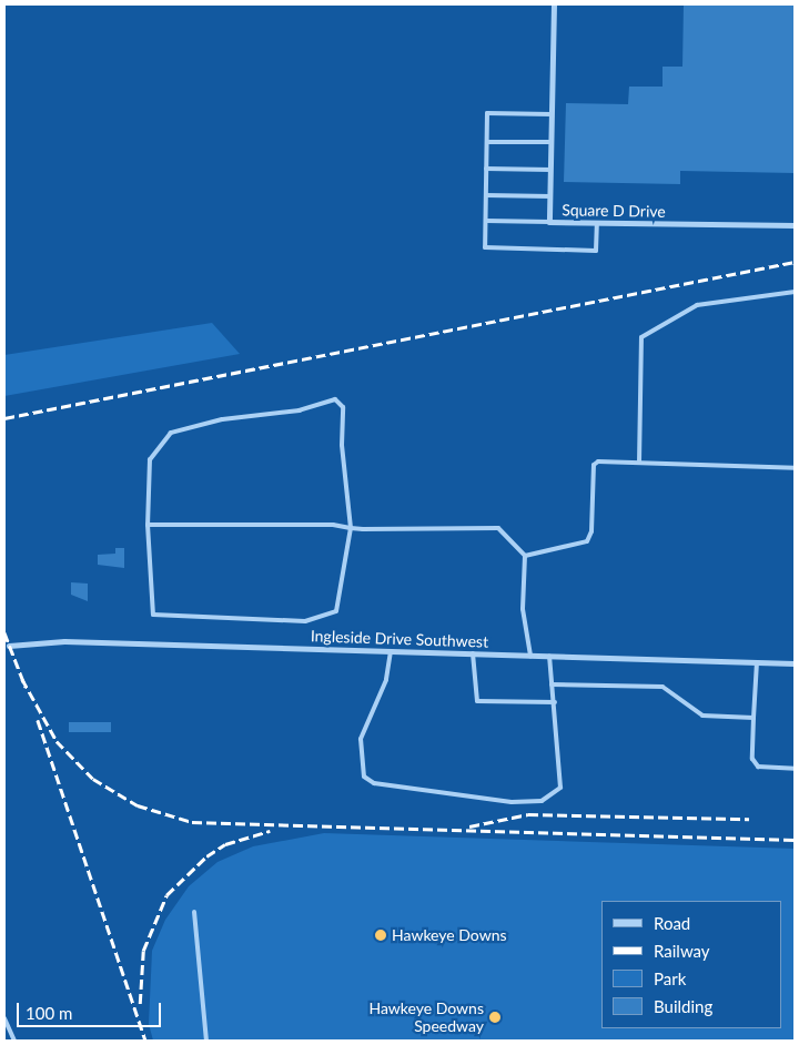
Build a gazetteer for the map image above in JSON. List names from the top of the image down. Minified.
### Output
{"streets":{"street":["Square D Drive","Ingleside Drive Southwest"]},"places":["Hawkeye Downs","Hawkeye Downs Speedway"],"legend":["Road","Railway","Park","Building"],"scale_bar":"100 m"}
